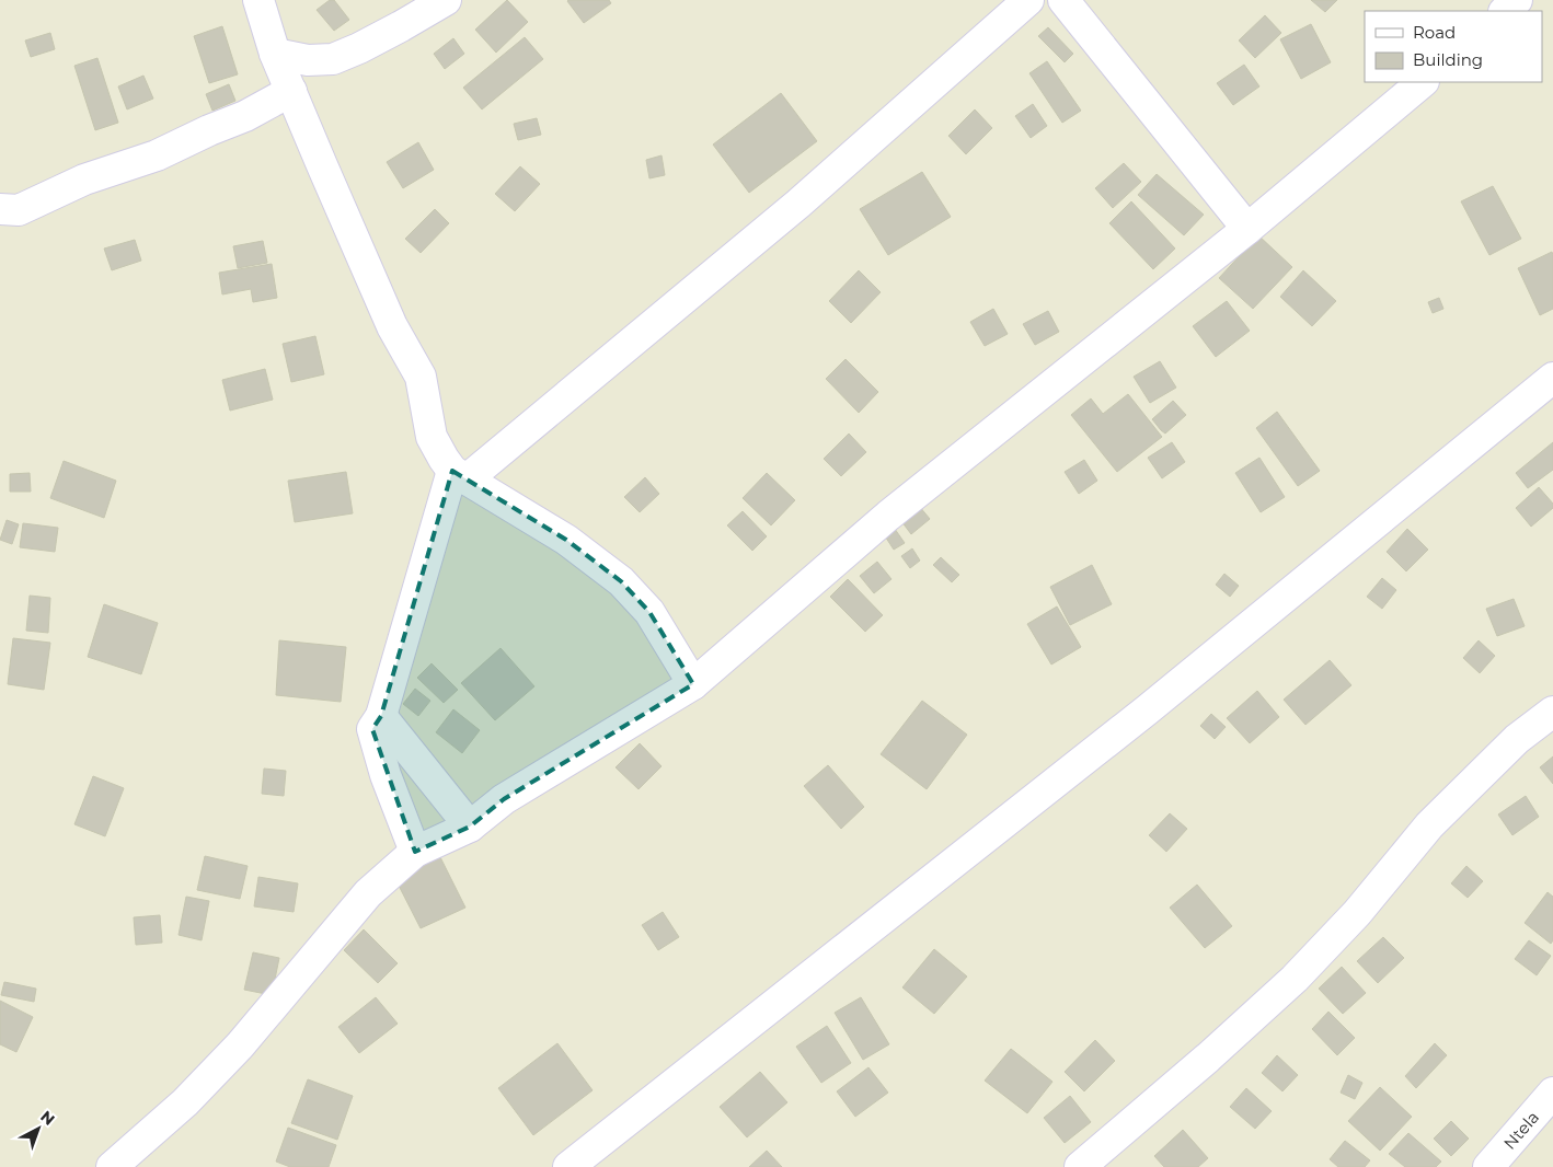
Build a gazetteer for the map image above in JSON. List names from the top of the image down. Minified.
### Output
{"streets":{"street":["Ntela"]},"legend":["Road","Building"],"north":"top right"}
